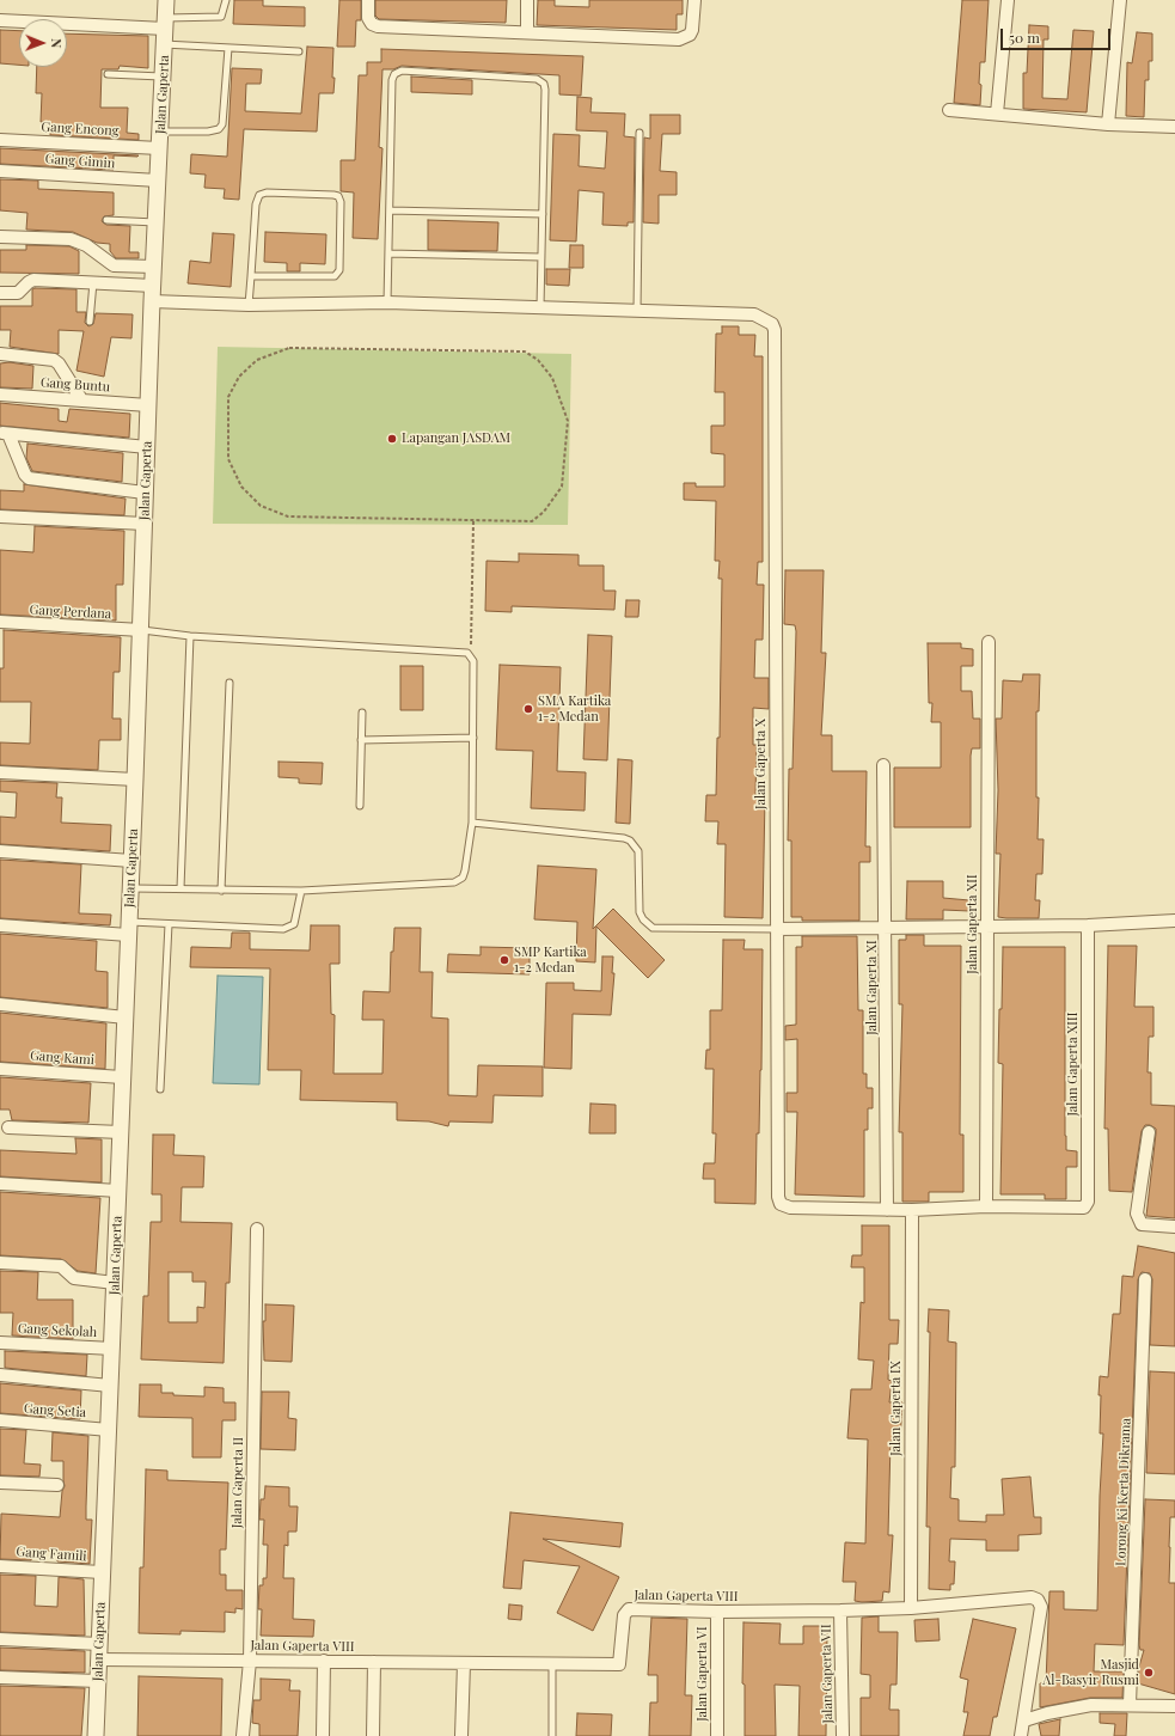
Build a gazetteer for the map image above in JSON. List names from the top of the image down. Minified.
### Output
{"streets":{"street":["Jalan Gaperta","Gang Encong","Gang Gimin","Gang Buntu","Gang Perdana","Jalan Gaperta X","Jalan Gaperta XII","Jalan Gaperta XI","Gang Kami","Jalan Gaperta XIII","Gang Sekolah","Jalan Gaperta IX","Gang Setia","Jalan Gaperta II","Lorong Ki Kerta Dikrama","Gang Famili","Jalan Gaperta VIII","Jalan Gaperta VI","Jalan Gaperta VII"]},"crossings":[["Jalan Gaperta","Gang Encong"],["Jalan Gaperta","Gang Gimin"],["Jalan Gaperta","Gang Buntu"],["Jalan Gaperta","Gang Perdana"],["Jalan Gaperta","Gang Kami"],["Jalan Gaperta","Gang Sekolah"],["Jalan Gaperta","Gang Setia"],["Jalan Gaperta","Gang Famili"],["Jalan Gaperta","Jalan Gaperta VIII"],["Jalan Gaperta X","Jalan Gaperta XI"],["Jalan Gaperta XII","Jalan Gaperta XIII"],["Jalan Gaperta IX","Jalan Gaperta VIII"],["Jalan Gaperta II","Jalan Gaperta VIII"],["Jalan Gaperta VIII","Jalan Gaperta VI"],["Jalan Gaperta VIII","Jalan Gaperta VII"]],"places":["Lapangan JASDAM","SMA Kartika 1-2 Medan","SMP Kartika 1-2 Medan","Masjid Al-Basyir Rusmi"],"scale_bar":"50 m","north":"right"}
